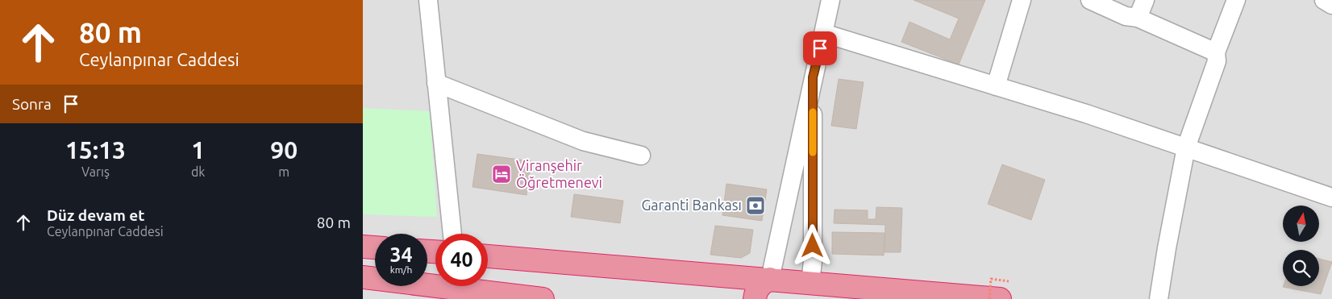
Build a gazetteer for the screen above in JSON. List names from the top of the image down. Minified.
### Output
{"places":{"hotel":["Viranşehir Öğretmenevi"],"bank":["Garanti Bankası"]},"north":"top","page":{"turn":["80 m","Ceylanpınar Caddesi"],"then":"Sonra","eta":["15:13","Varış","1","dk","90","m"],"list":[{"name":"Düz devam et","note":"Ceylanpınar Caddesi","value":"80 m"}],"speed":"34 km/h","limit":"40"}}
